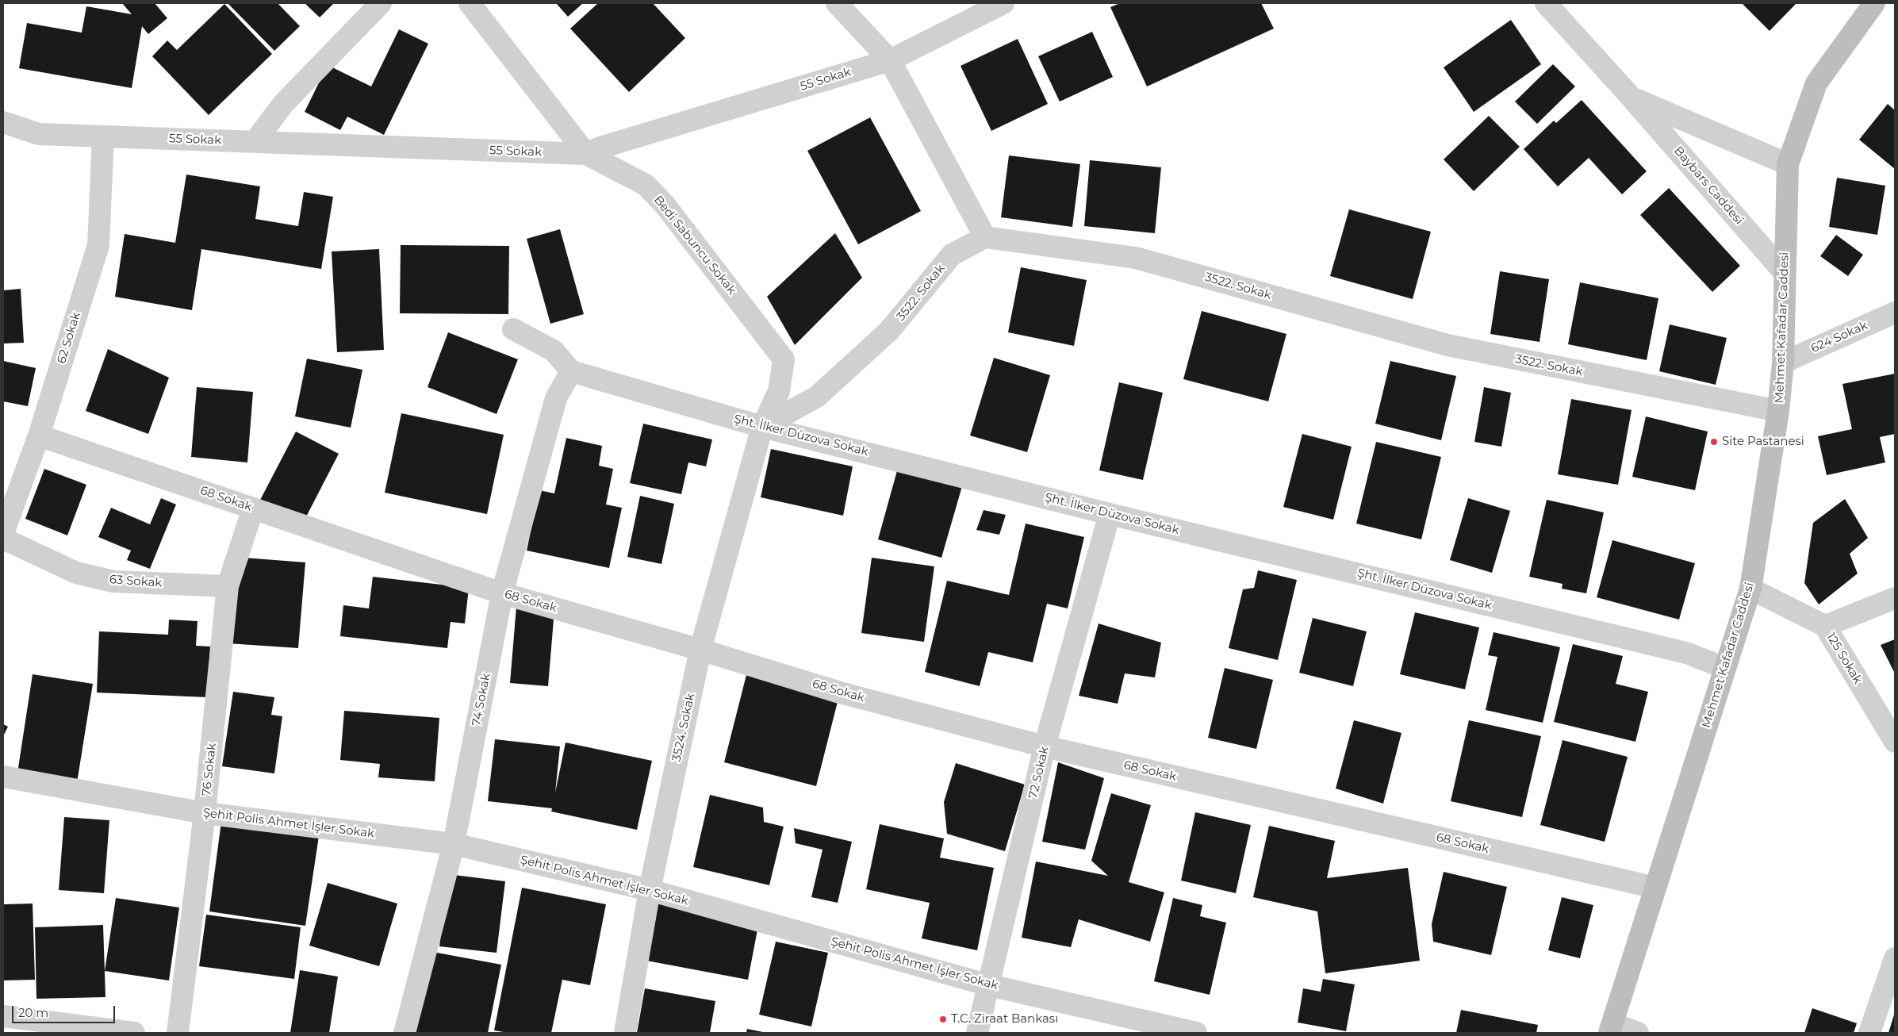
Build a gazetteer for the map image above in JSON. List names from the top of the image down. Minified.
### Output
{"streets":{"main road":["Mehmet Kafadar Caddesi"],"street":["55 Sokak","Baybars Caddesi","Bedi Sabuncu Sokak","3522. Sokak","624 Sokak","62 Sokak","Şht. İlker Düzova Sokak","68 Sokak","63 Sokak","125 Sokak","74 Sokak","3524. Sokak","76 Sokak","72 Sokak","Şehit Polis Ahmet İşler Sokak"]},"crossings":[["55 Sokak","Bedi Sabuncu Sokak"],["55 Sokak","62 Sokak"],["Baybars Caddesi","Mehmet Kafadar Caddesi"],["Bedi Sabuncu Sokak","3522. Sokak"],["Bedi Sabuncu Sokak","Şht. İlker Düzova Sokak"],["Bedi Sabuncu Sokak","3524. Sokak"],["3522. Sokak","Mehmet Kafadar Caddesi"],["3522. Sokak","Şht. İlker Düzova Sokak"],["3522. Sokak","3524. Sokak"],["Mehmet Kafadar Caddesi","624 Sokak"],["Mehmet Kafadar Caddesi","Şht. İlker Düzova Sokak"],["Mehmet Kafadar Caddesi","68 Sokak"],["Mehmet Kafadar Caddesi","125 Sokak"],["62 Sokak","68 Sokak"],["Şht. İlker Düzova Sokak","74 Sokak"],["Şht. İlker Düzova Sokak","3524. Sokak"],["Şht. İlker Düzova Sokak","72 Sokak"],["68 Sokak","74 Sokak"],["68 Sokak","3524. Sokak"],["68 Sokak","76 Sokak"],["68 Sokak","72 Sokak"],["63 Sokak","76 Sokak"],["74 Sokak","Şehit Polis Ahmet İşler Sokak"],["3524. Sokak","Şehit Polis Ahmet İşler Sokak"],["76 Sokak","Şehit Polis Ahmet İşler Sokak"],["72 Sokak","Şehit Polis Ahmet İşler Sokak"]],"places":["Site Pastanesi","T.C. Ziraat Bankası"],"scale_bar":"20 m"}
